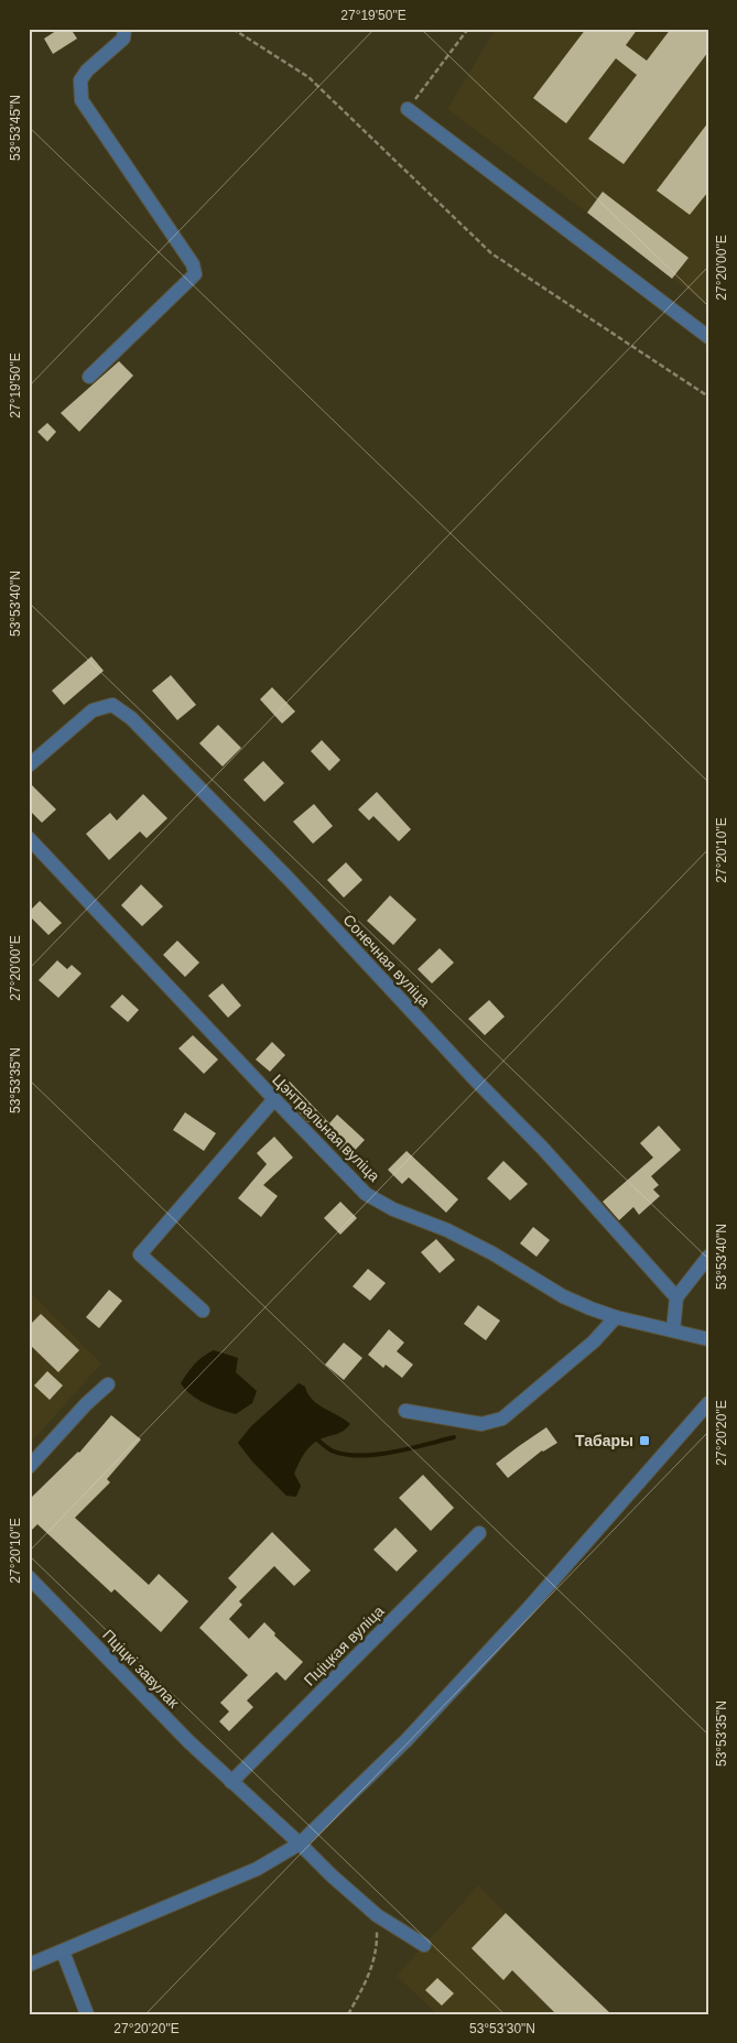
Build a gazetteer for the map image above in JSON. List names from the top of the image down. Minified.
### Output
{"streets":{"street":["Сонечная вуліца","Цэнтральная вуліца","Пціцкая вуліца","Пціцкі завулак"]},"crossings":[["Пціцкая вуліца","Пціцкі завулак"]],"places":{"transit":["Табары"]},"coordinates":["27°19'50\"E","53°53'45\"N","27°20'00\"E","53°53'40\"N","27°20'10\"E","53°53'35\"N","27°20'20\"E","53°53'30\"N"]}
